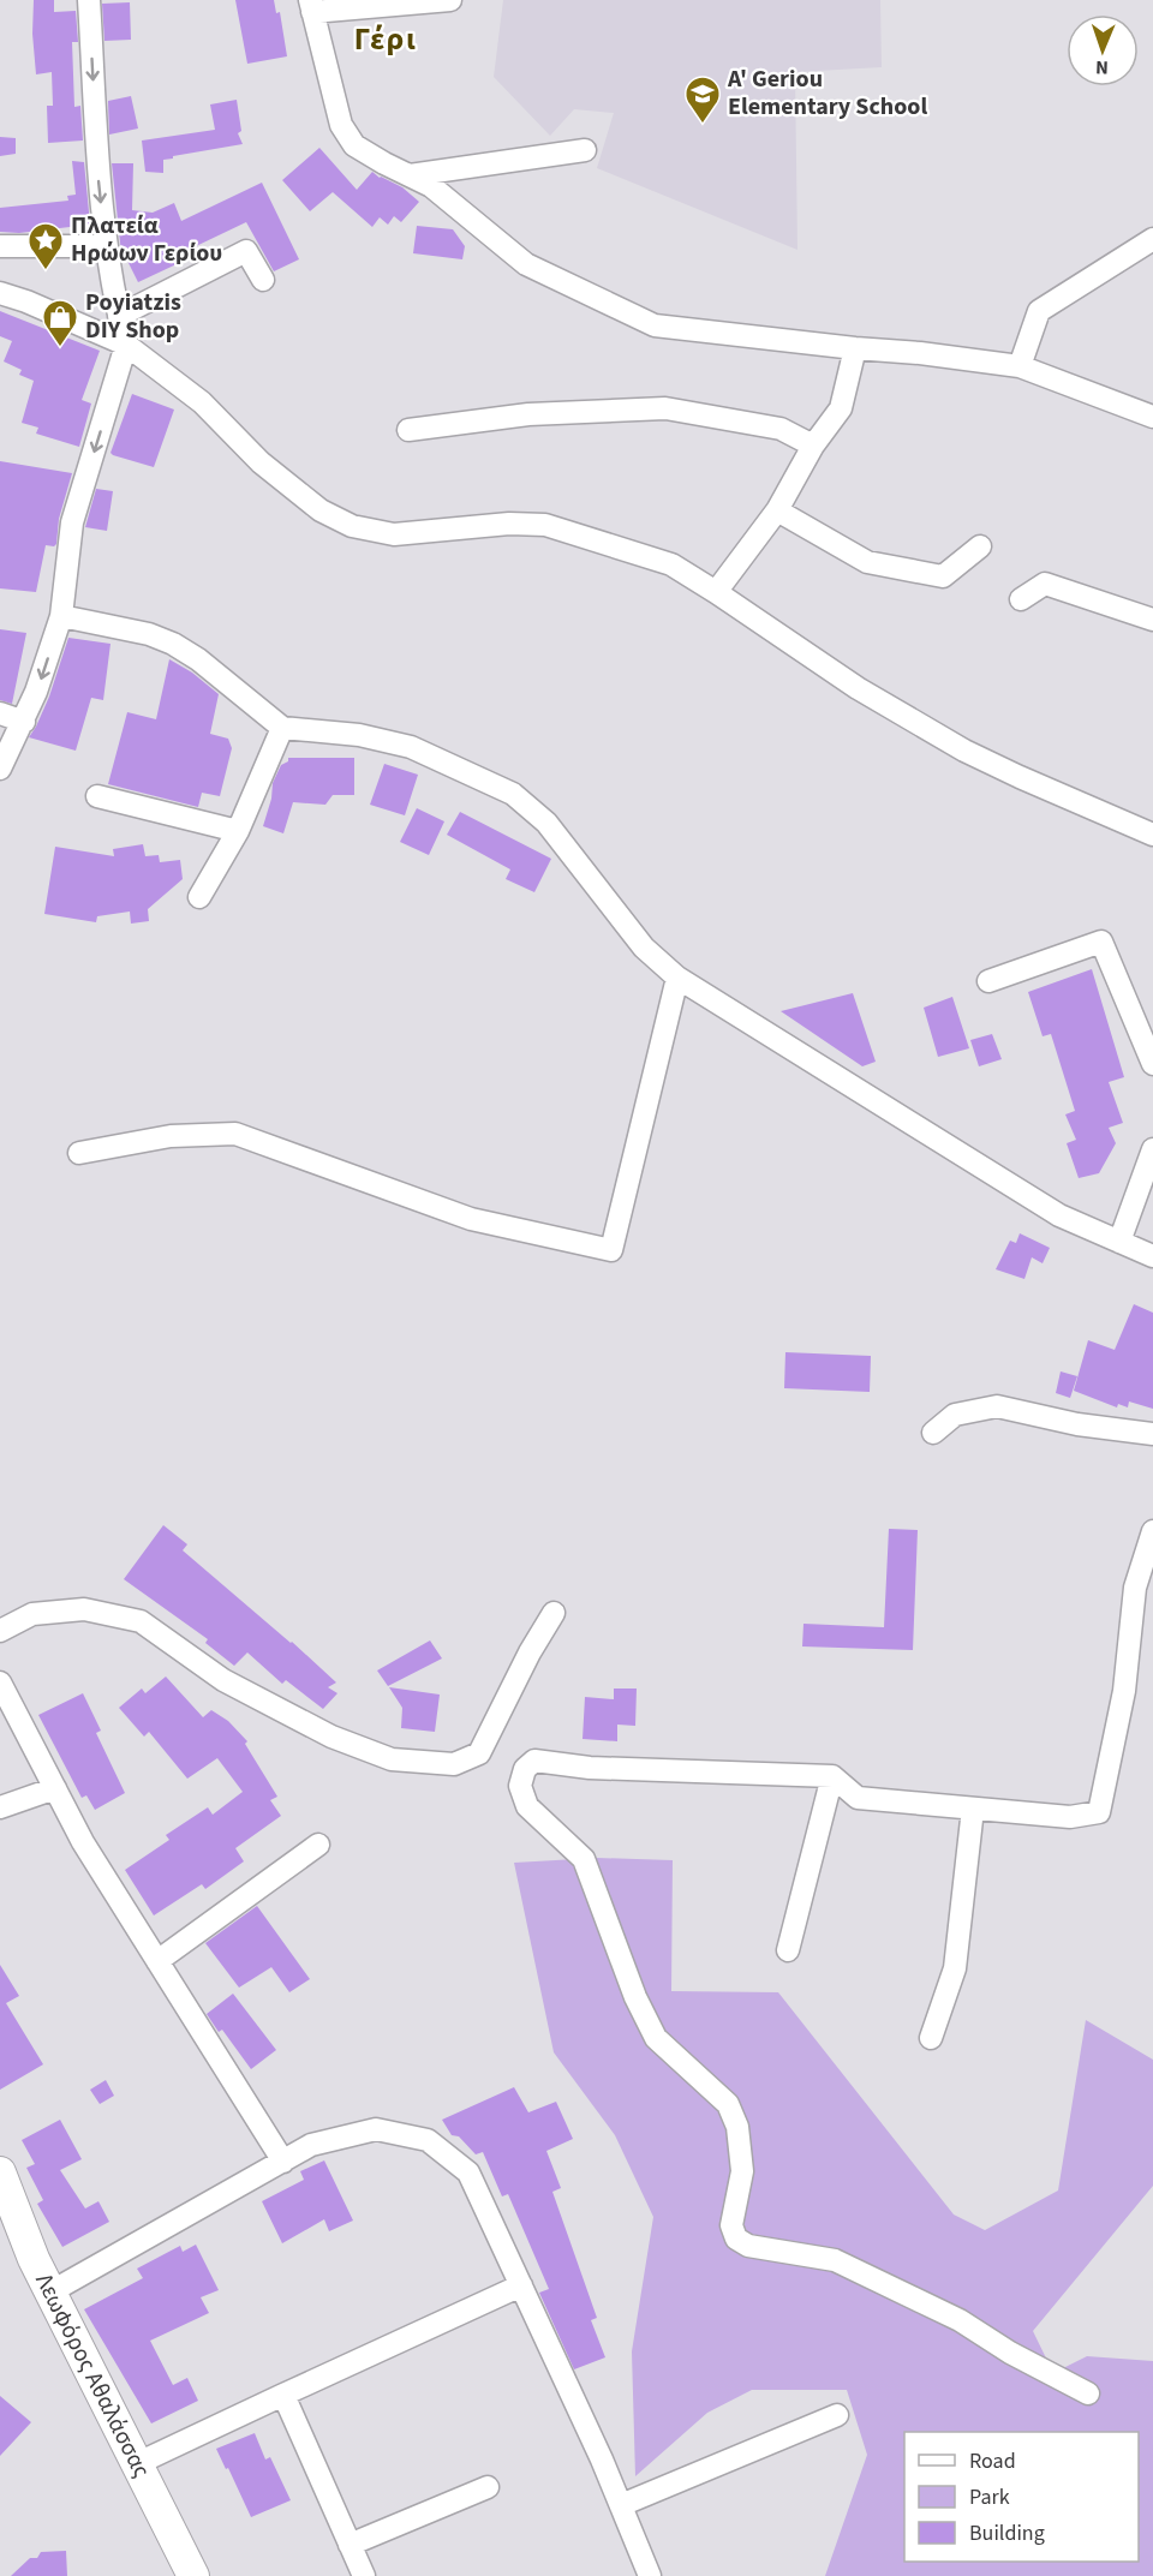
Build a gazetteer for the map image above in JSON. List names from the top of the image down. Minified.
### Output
{"streets":{"main road":["Λεωφόρος Αθαλάσσας"]},"districts":["Γέρι"],"places":{"school or university":["A' Geriou Elementary School"],"place":["Πλατεία Ηρώων Γερίου"],"shop":["Poyiatzis DIY Shop"]},"legend":["Road","Park","Building"],"north":"bottom"}
